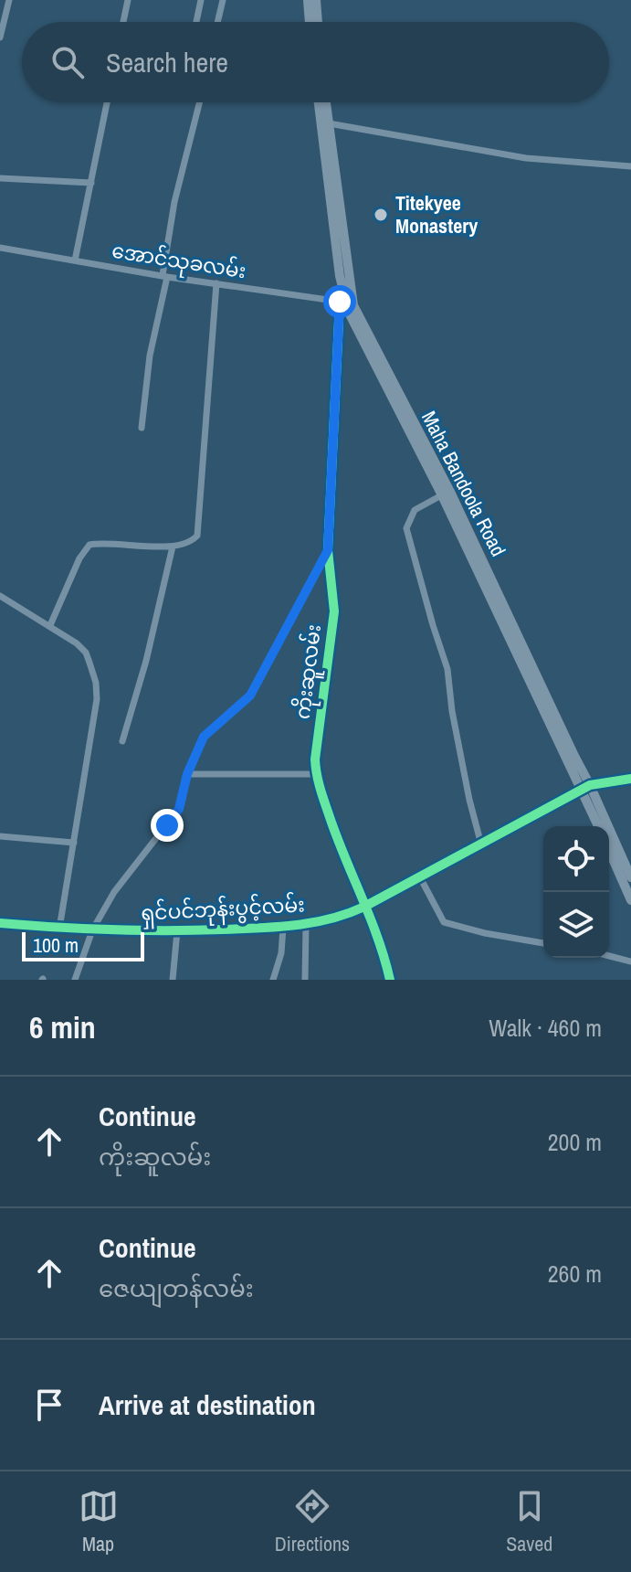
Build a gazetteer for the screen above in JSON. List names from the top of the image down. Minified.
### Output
{"streets":{"main road":["Maha Bandoola Road"],"street":["အောင်သုခလမ်း","ကိုးဆူလမ်း","ရှင်ပင်ဘုန်းပွင့်လမ်း"]},"crossings":[["အောင်သုခလမ်း","Maha Bandoola Road"],["အောင်သုခလမ်း","ကိုးဆူလမ်း"],["Maha Bandoola Road","ကိုးဆူလမ်း"],["Maha Bandoola Road","ရှင်ပင်ဘုန်းပွင့်လမ်း"],["ကိုးဆူလမ်း","ရှင်ပင်ဘုန်းပွင့်လမ်း"]],"places":["Titekyee Monastery"],"scale_bar":"100 m","page":{"search":"Search here","scale":"100 m","heading":["6 min","Walk · 460 m"],"list":[["Continue","ကိုးဆူလမ်း","200 m"],["Continue","ဇေယျတန်လမ်း","260 m"],"Arrive at destination"],"nav":["Map","Directions","Saved"]}}
